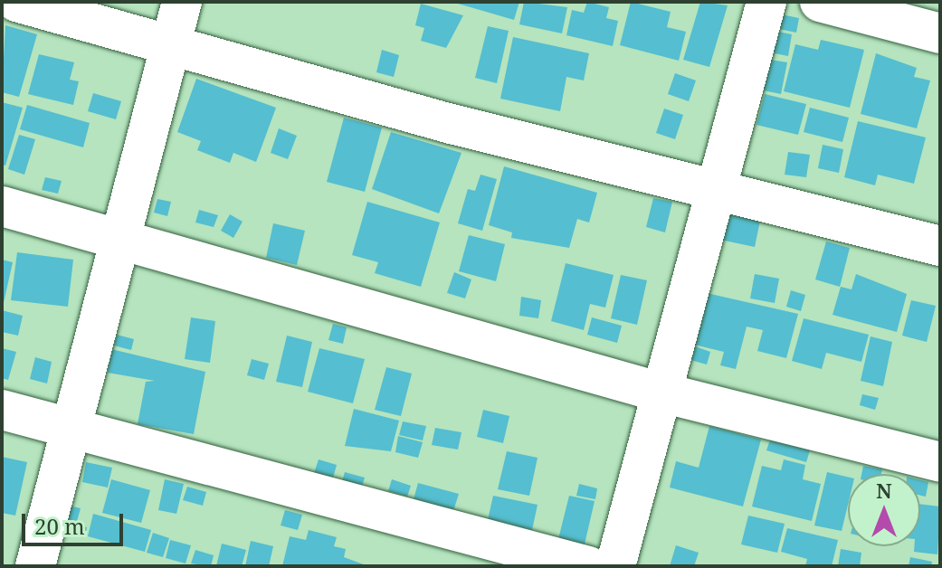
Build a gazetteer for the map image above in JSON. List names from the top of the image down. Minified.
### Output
{"scale_bar":"20 m","north":"top"}
